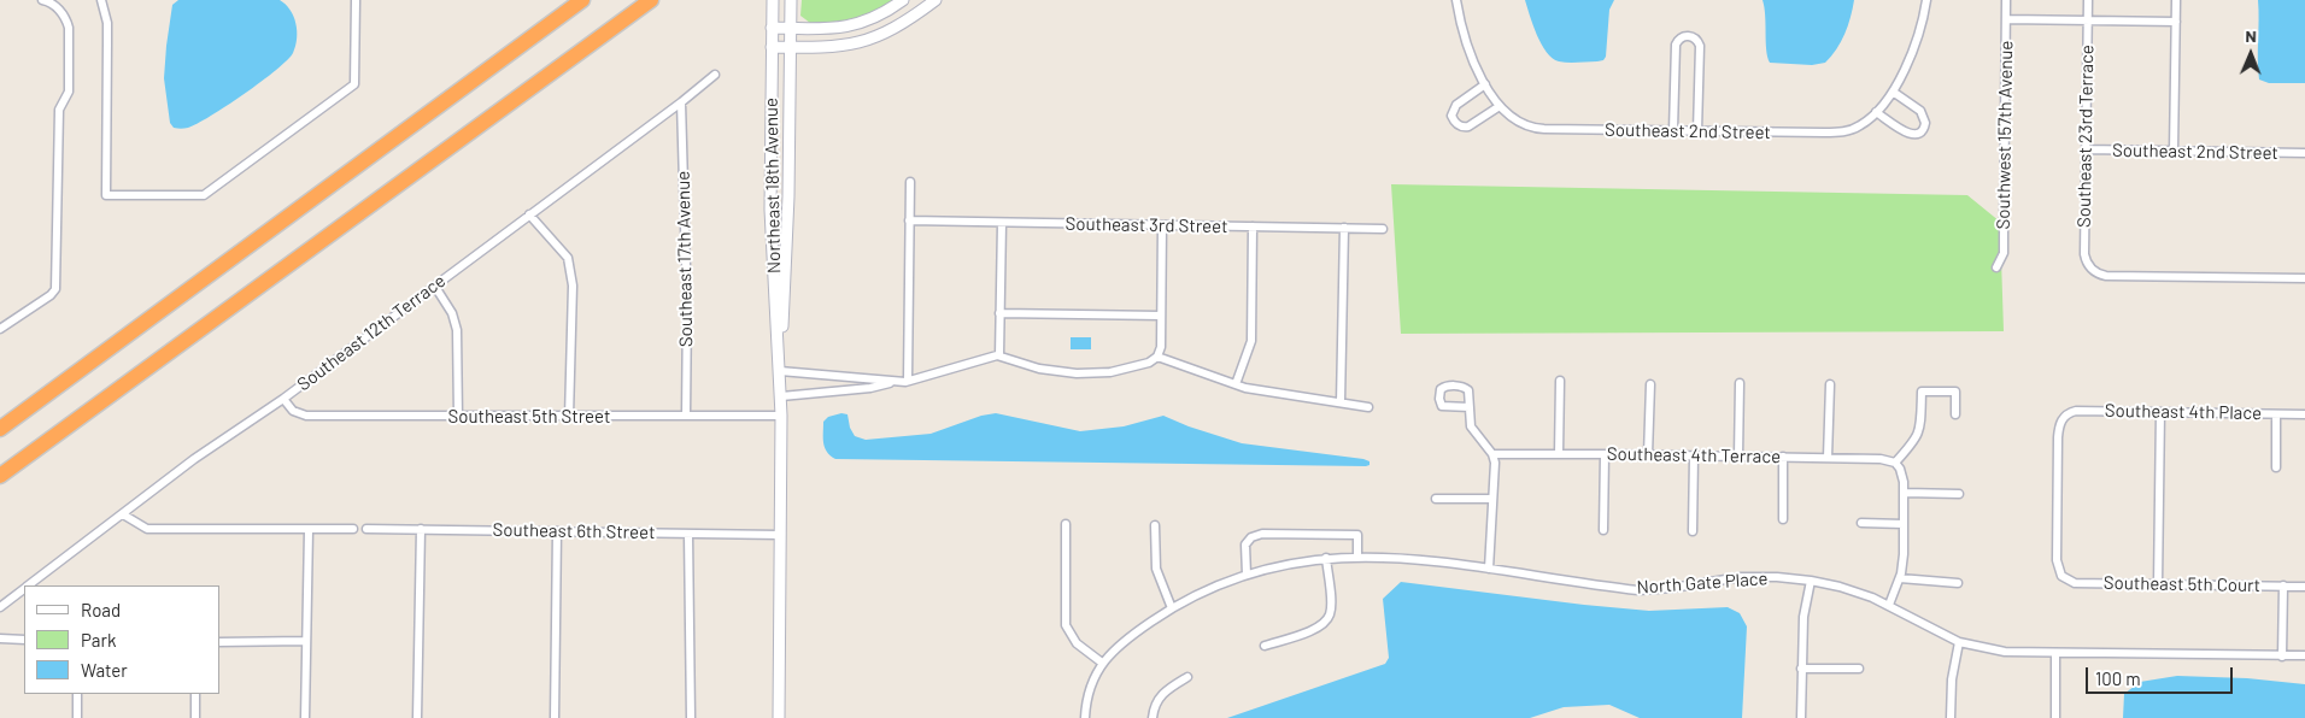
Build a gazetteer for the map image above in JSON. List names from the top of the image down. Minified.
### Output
{"streets":{"street":["Southeast 2nd Street","Southwest 157th Avenue","Southeast 23rd Terrace","Northeast 18th Avenue","Southeast 3rd Street","Southeast 17th Avenue","Southeast 12th Terrace","Southeast 4th Place","Southeast 5th Street","Southeast 4th Terrace","Southeast 6th Street","North Gate Place","Southeast 5th Court"]},"crossings":[["Southeast 2nd Street","Southeast 23rd Terrace"],["Northeast 18th Avenue","Southeast 5th Street"],["Northeast 18th Avenue","Southeast 6th Street"],["Southeast 17th Avenue","Southeast 12th Terrace"],["Southeast 17th Avenue","Southeast 5th Street"],["Southeast 12th Terrace","Southeast 5th Street"],["Southeast 4th Place","Southeast 5th Court"]],"legend":["Road","Park","Water"],"scale_bar":"100 m","north":"top"}
